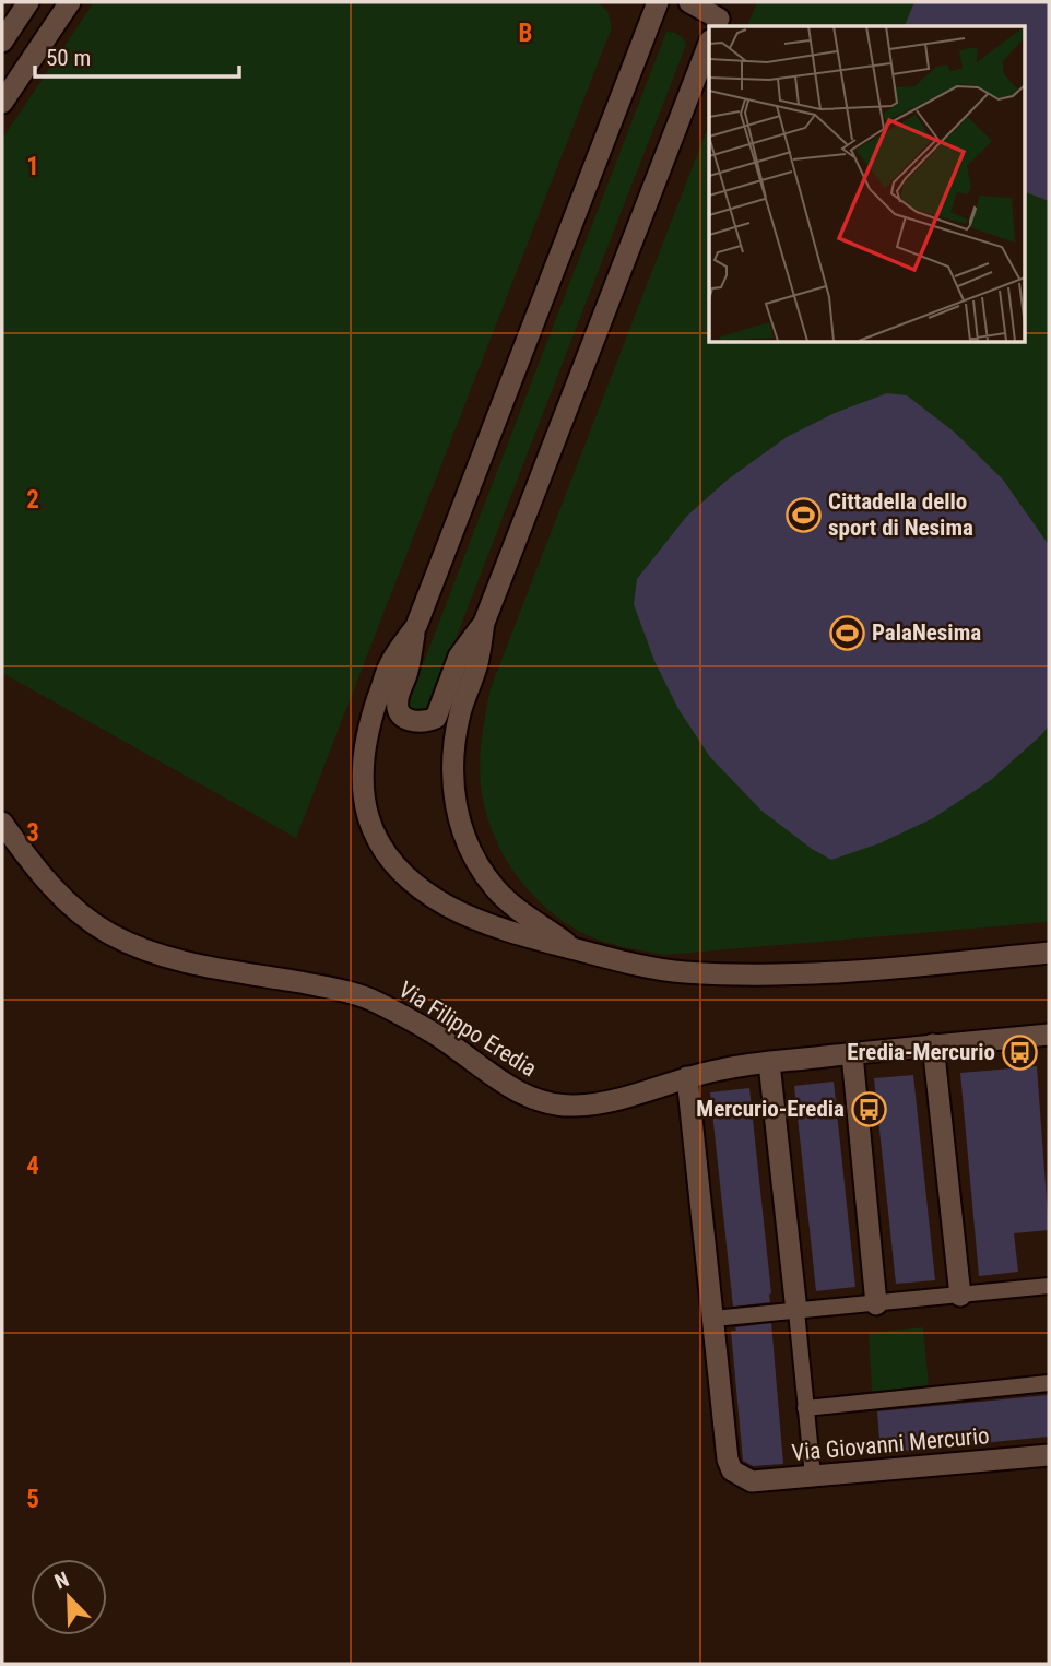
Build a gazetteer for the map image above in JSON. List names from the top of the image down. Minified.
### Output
{"streets":{"street":["Via Filippo Eredia","Via Giovanni Mercurio"]},"places":{"sports":["Cittadella dello sport di Nesima","PalaNesima"],"bus stop":["Eredia-Mercurio","Mercurio-Eredia"]},"scale_bar":"50 m","north":"top left","grid":{"columns":["B"],"rows":["1","2","3","4","5"]}}
